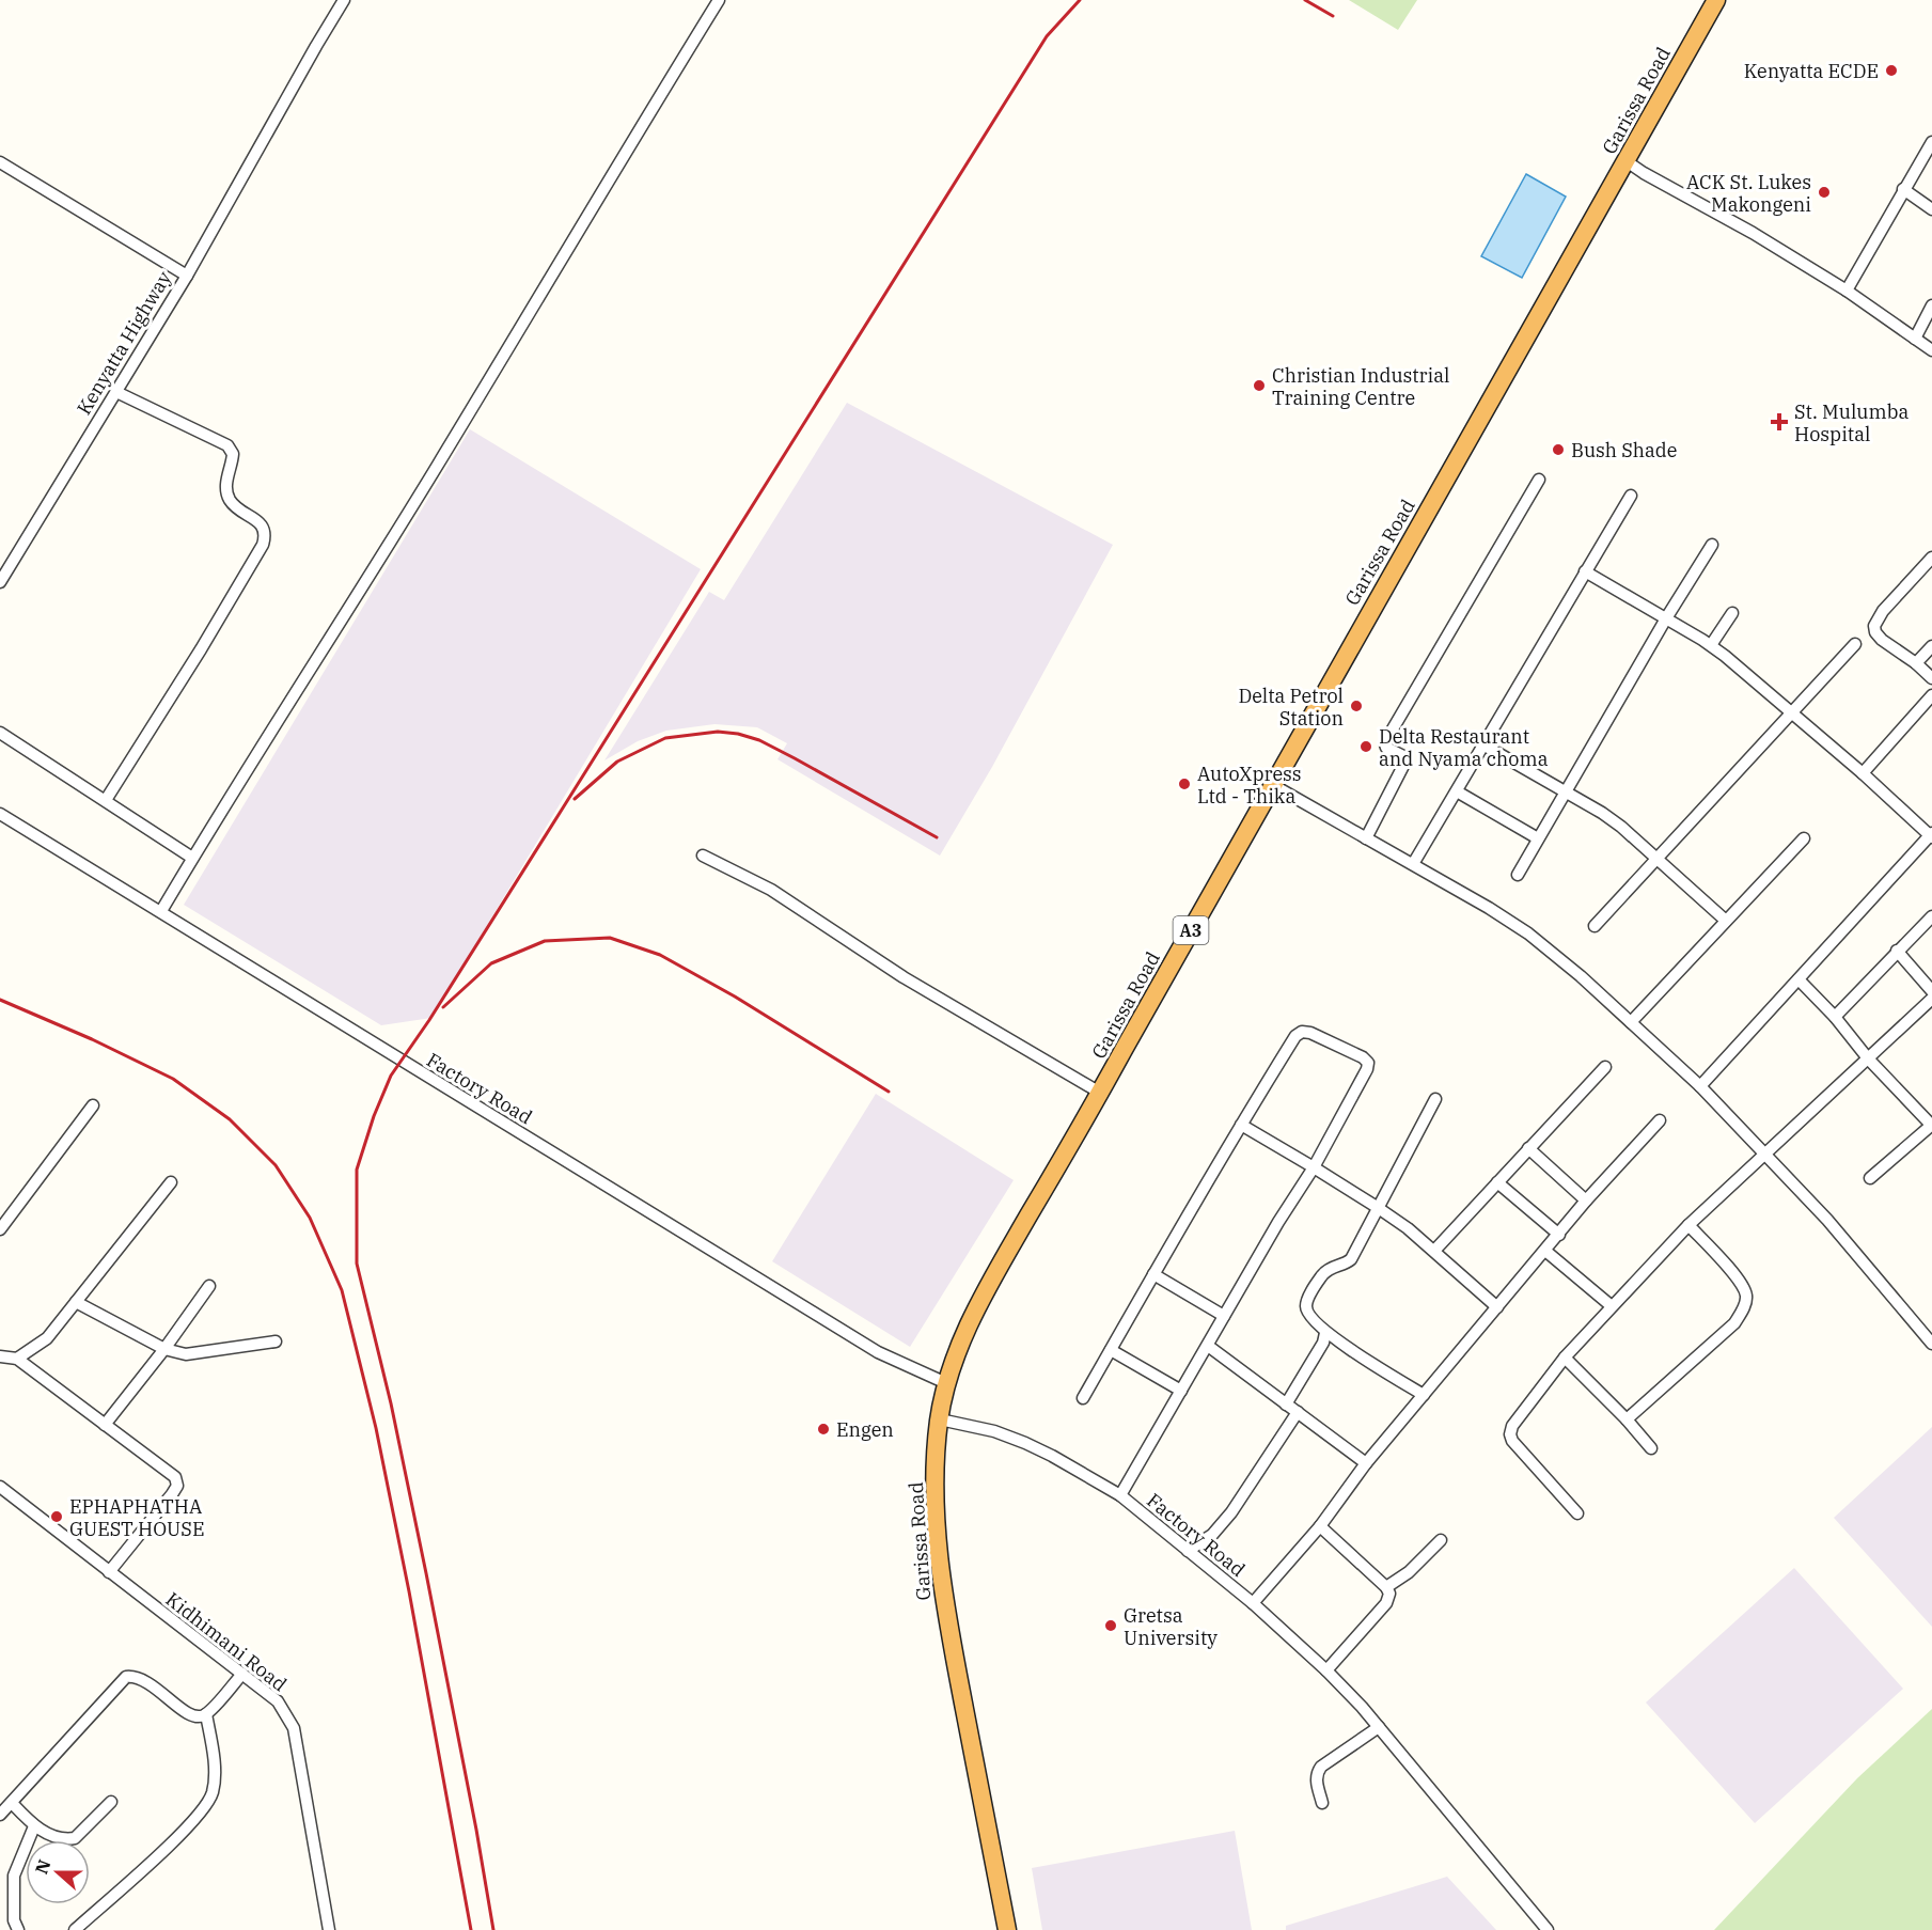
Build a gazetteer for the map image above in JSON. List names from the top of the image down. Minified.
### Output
{"streets":{"highway":["Garissa Road","A3"],"street":["Kenyatta Highway","Factory Road","Kidhimani Road"]},"crossings":[["Garissa Road","Factory Road"]],"places":{"other":["Kenyatta ECDE","ACK St. Lukes Makongeni","Christian Industrial Training Centre","Bush Shade","Delta Petrol Station","Delta Restaurant and Nyama choma","AutoXpress Ltd - Thika","Engen","EPHAPHATHA GUEST HOUSE","Gretsa University"],"health":["St. Mulumba Hospital"]},"north":"left"}
